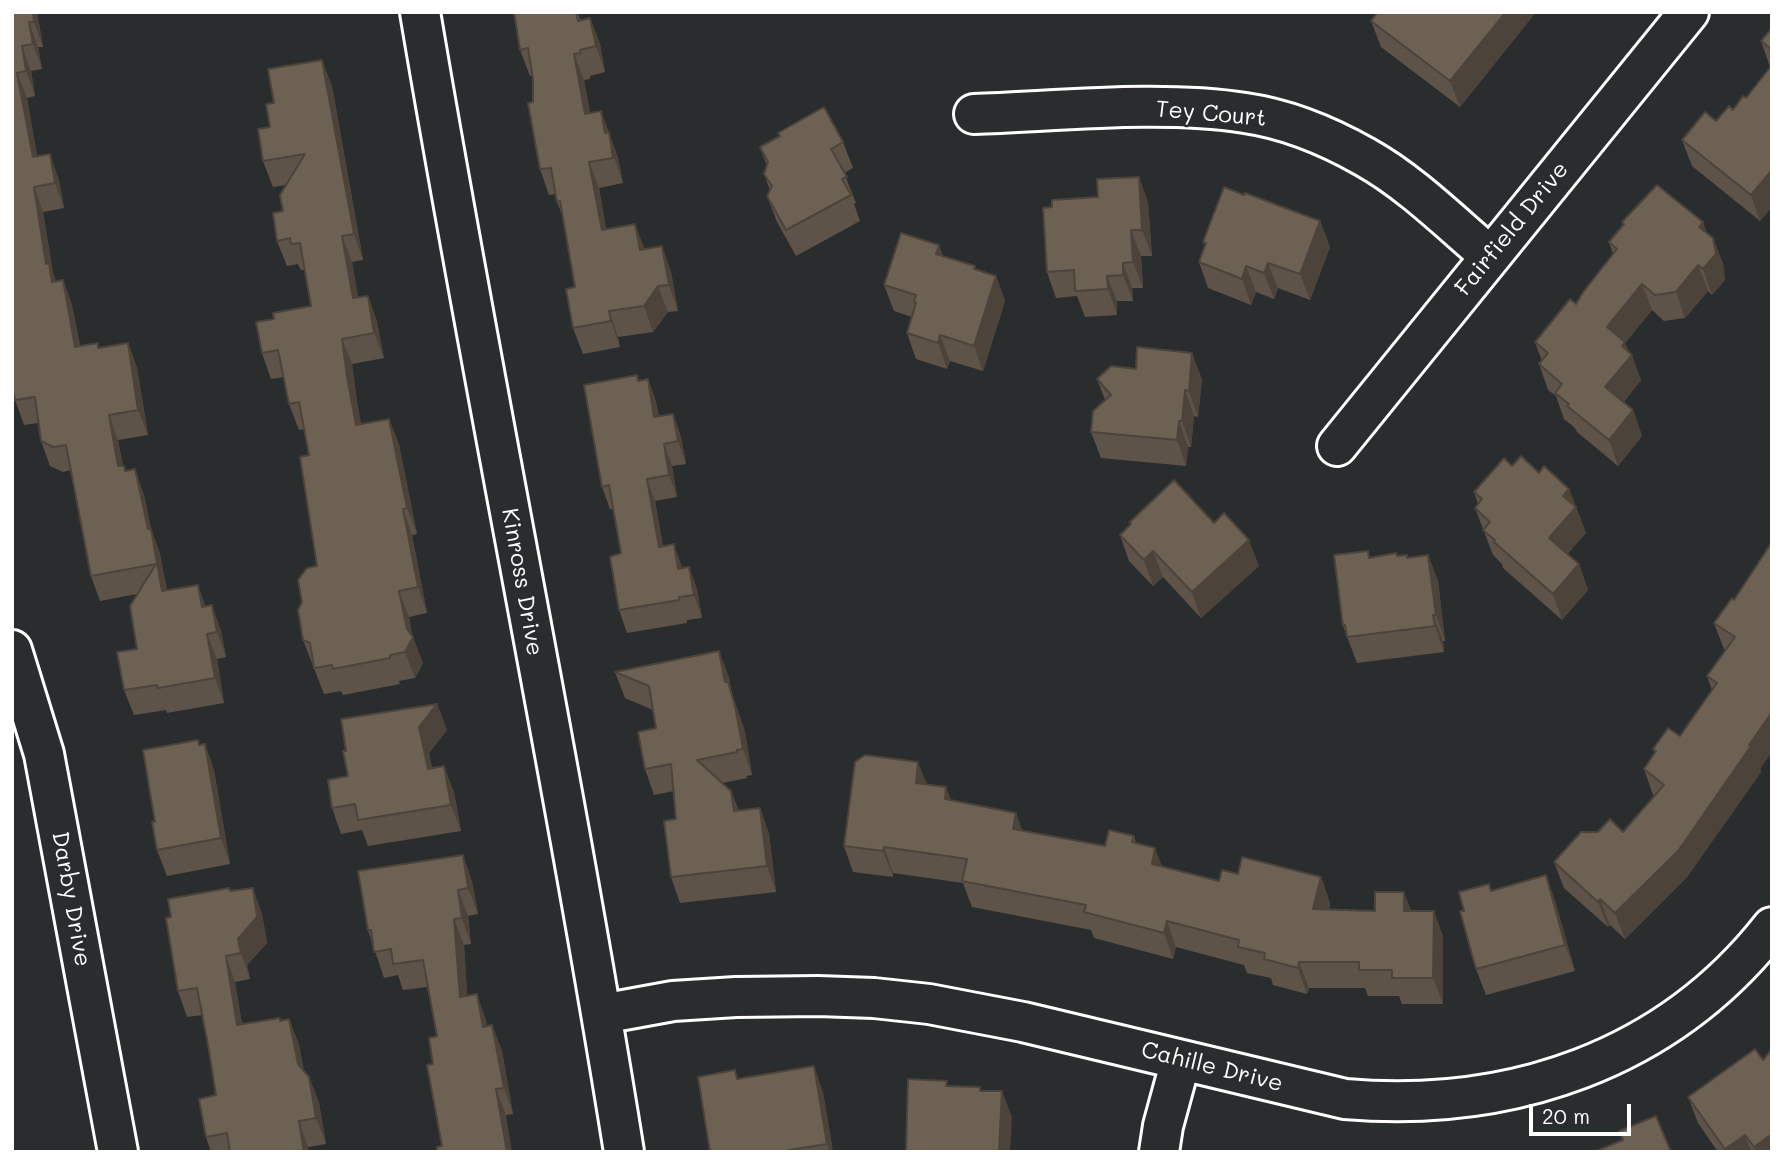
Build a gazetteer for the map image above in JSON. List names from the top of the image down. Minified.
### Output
{"streets":{"street":["Tey Court","Fairfield Drive","Kinross Drive","Darby Drive","Cahille Drive"]},"crossings":[["Tey Court","Fairfield Drive"],["Kinross Drive","Cahille Drive"]],"scale_bar":"20 m"}
